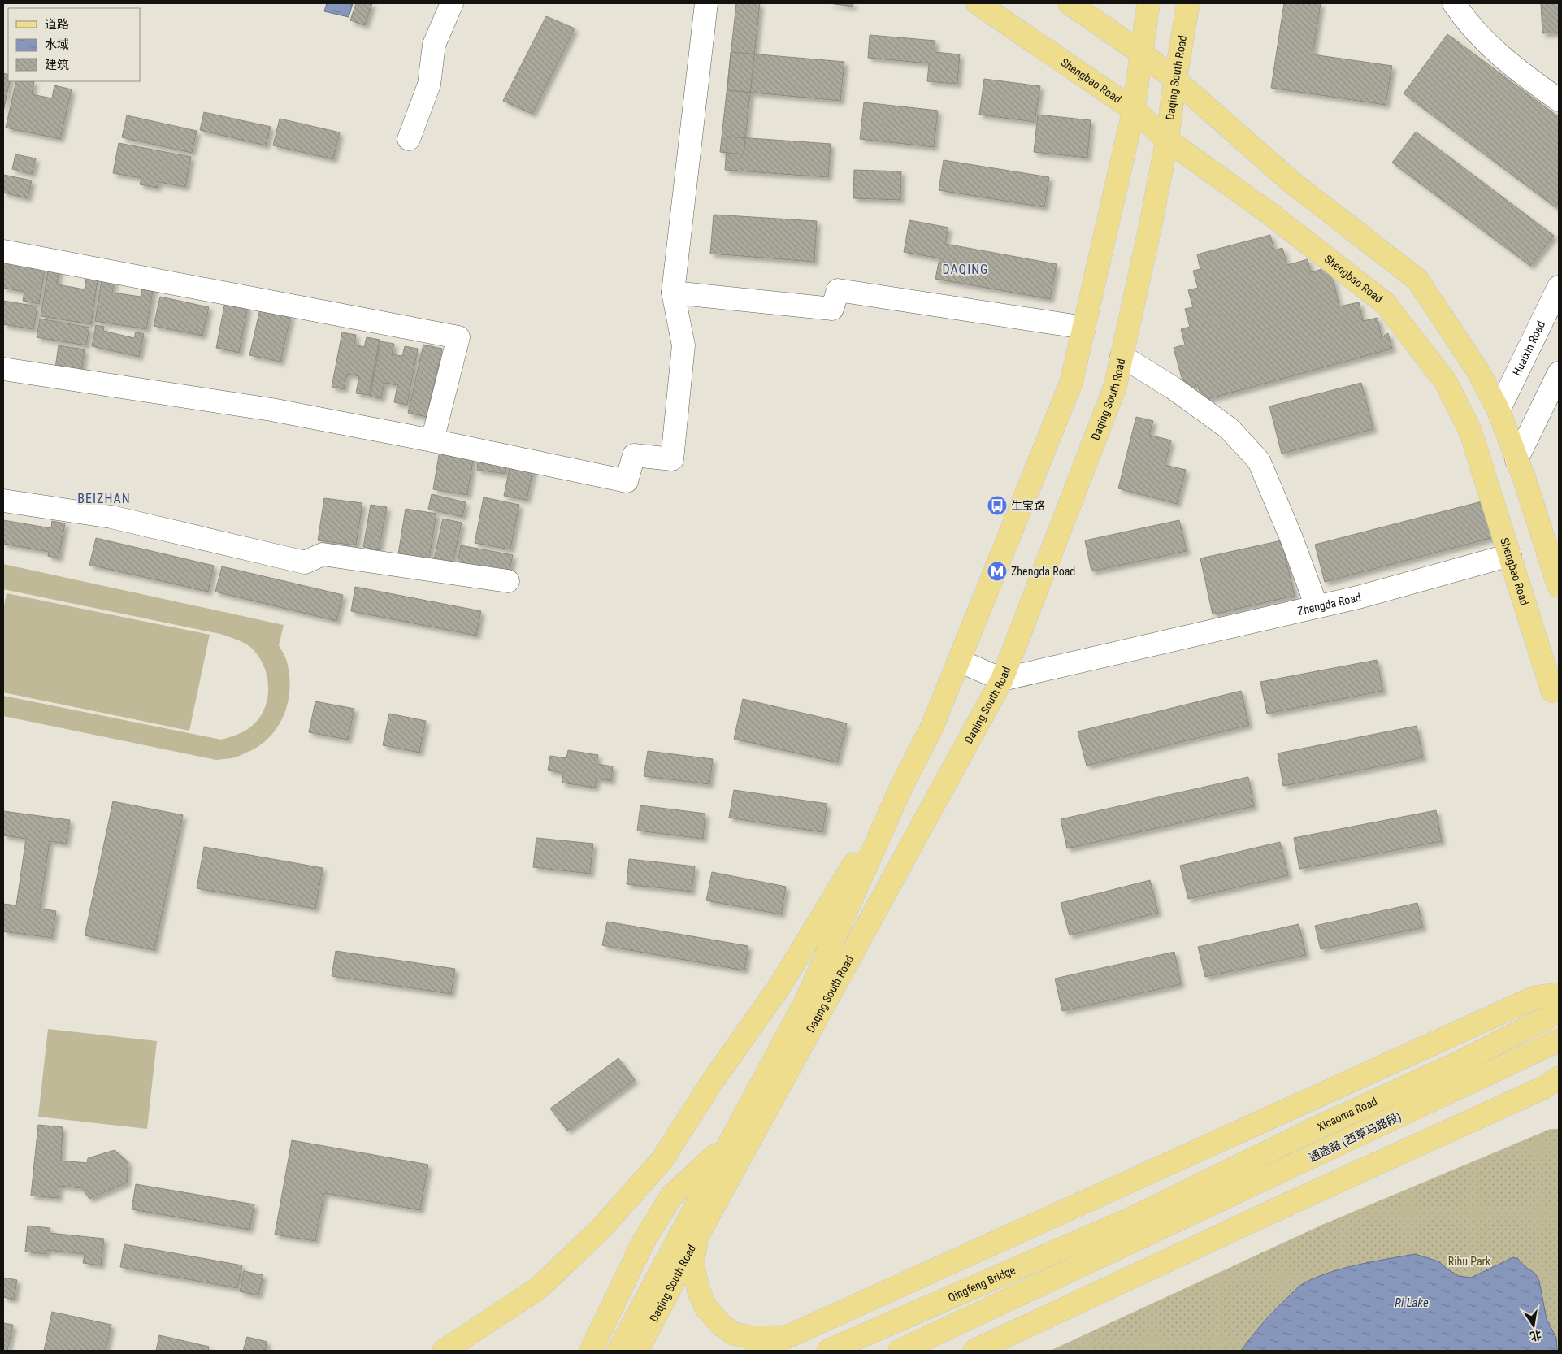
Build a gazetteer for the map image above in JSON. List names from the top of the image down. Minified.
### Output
{"streets":{"main road":["Daqing South Road","Shengbao Road","Xicaoma Road","通途路 (西草马路段)","Qingfeng Bridge"],"street":["Huaixin Road","Zhengda Road"]},"crossings":[["Daqing South Road","Shengbao Road"],["Daqing South Road","Zhengda Road"],["Shengbao Road","Zhengda Road"],["Xicaoma Road","Qingfeng Bridge"]],"districts":["DAQING","BEIZHAN"],"water":["Ri Lake"],"parks":["Rihu Park"],"places":{"bus stop":["生宝路"],"metro station":["Zhengda Road"]},"legend":["道路","水域","建筑"],"north":"bottom"}
